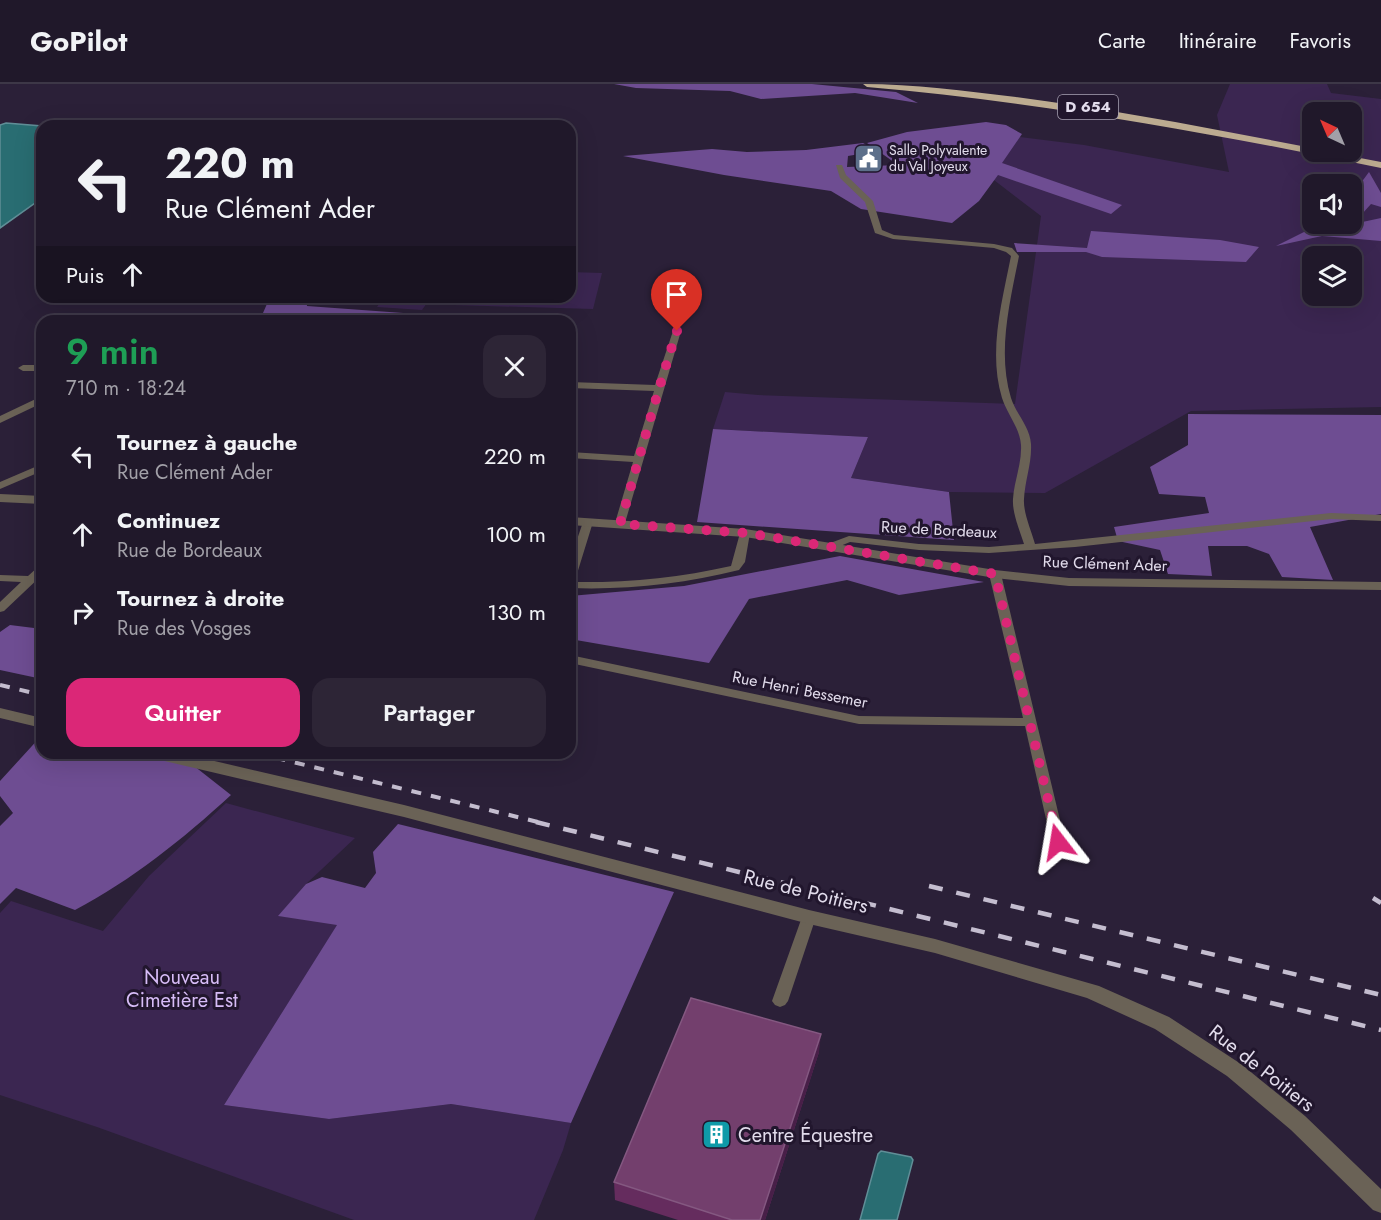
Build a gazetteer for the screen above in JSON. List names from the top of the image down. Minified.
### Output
{"streets":{"highway":["D 654"],"street":["Rue de Bordeaux","Rue Clément Ader","Rue Henri Bessemer","Rue de Poitiers"]},"crossings":[["Rue de Bordeaux","Rue Clément Ader"]],"parks":["Nouveau Cimetière Est"],"places":{"public building":["Salle Polyvalente du Val Joyeux"],"building":["Centre Équestre"]},"north":"top left","page":{"header":"GoPilot","nav":["Carte","Itinéraire","Favoris"],"turn":["220 m","Rue Clément Ader"],"then":"Puis","heading":["9 min","710 m · 18:24"],"list":[{"name":"Tournez à gauche","note":"Rue Clément Ader","value":"220 m"},{"name":"Continuez","note":"Rue de Bordeaux","value":"100 m"},{"name":"Tournez à droite","note":"Rue des Vosges","value":"130 m"}],"buttons":["Quitter","Partager"]}}
